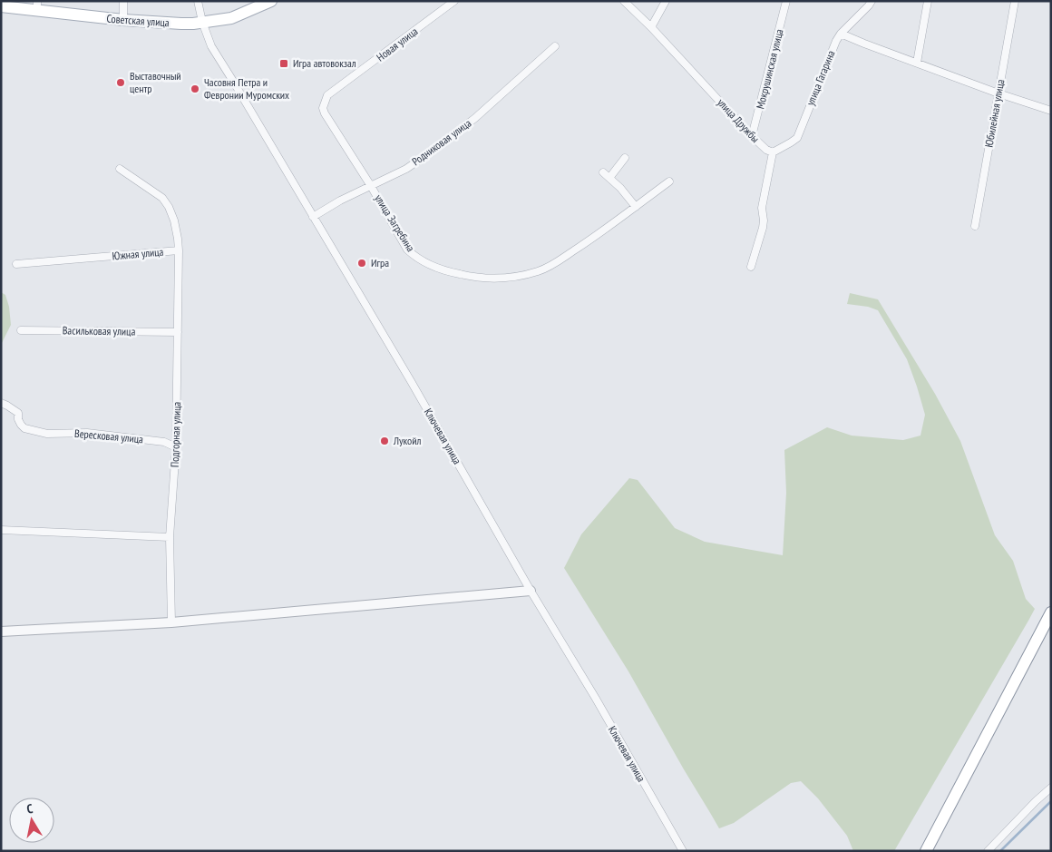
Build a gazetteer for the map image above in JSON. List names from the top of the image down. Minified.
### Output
{"streets":{"main road":["Советская улица"],"street":["Новая улица","Мокрушинская улица","улица Гагарина","Юбилейная улица","улица Дружбы","Родниковая улица","улица Загребина","Южная улица","Васильковая улица","Подгорная улица","Вересковая улица","Ключевая улица"]},"crossings":[["Советская улица","Ключевая улица"],["Новая улица","улица Загребина"],["Мокрушинская улица","улица Дружбы"],["улица Гагарина","улица Дружбы"],["Родниковая улица","улица Загребина"],["Родниковая улица","Ключевая улица"],["Южная улица","Подгорная улица"],["Васильковая улица","Подгорная улица"],["Подгорная улица","Вересковая улица"]],"places":{"transit":["Игра автовокзал"],"other":["Выставочный центр","Часовня Петра и Февронии Муромских","Игра","Лукойл"]},"north":"top"}
